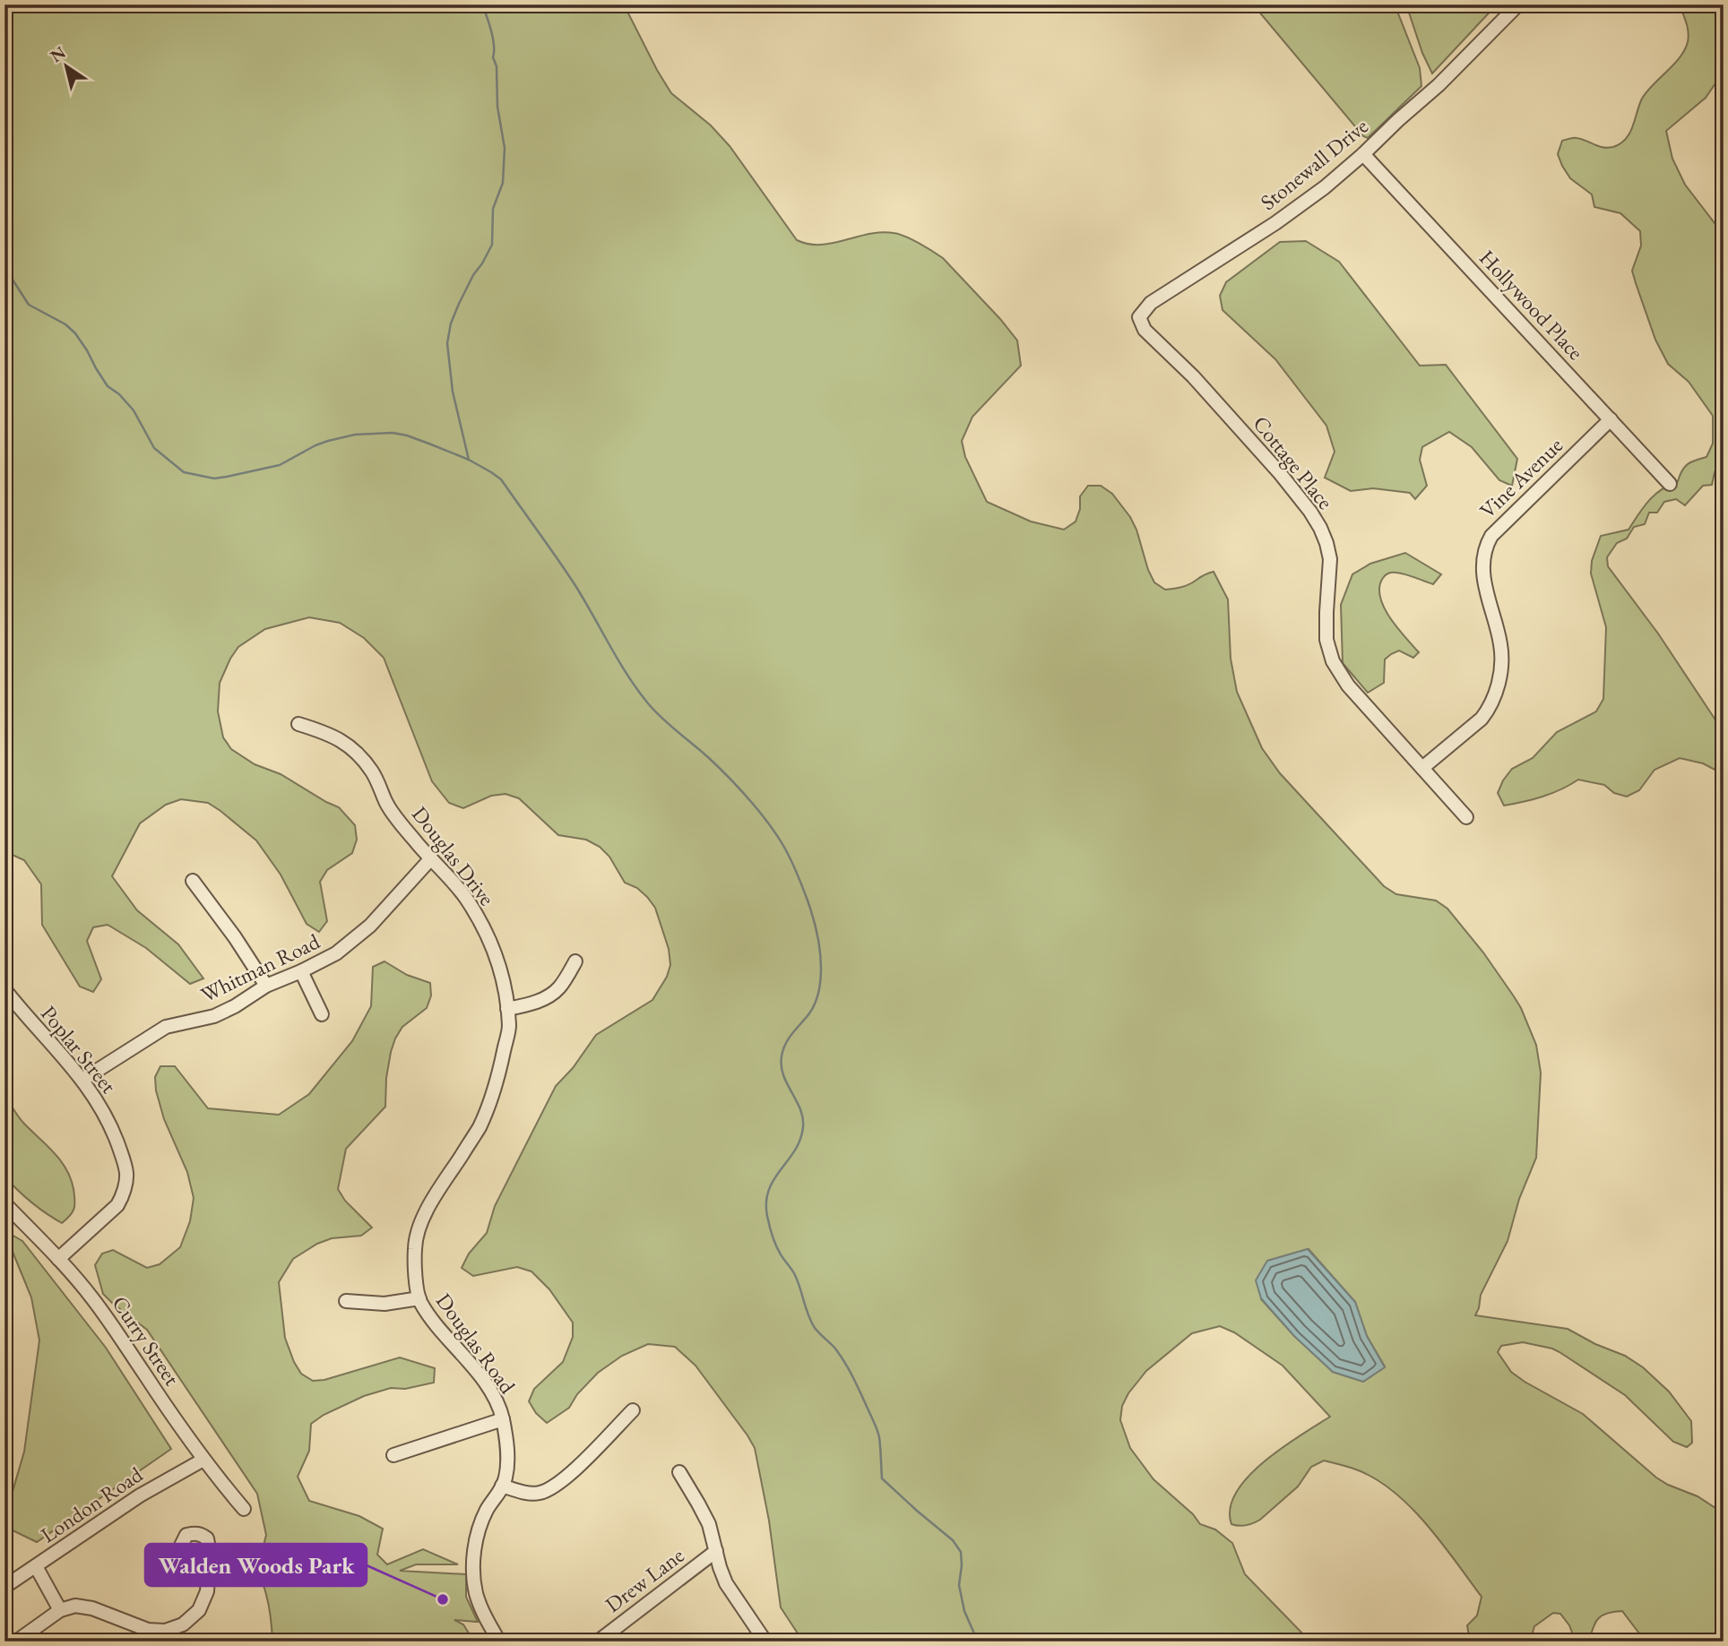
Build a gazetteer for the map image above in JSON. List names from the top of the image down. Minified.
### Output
{"streets":{"street":["Stonewall Drive","Hollywood Place","Cottage Place","Vine Avenue","Douglas Drive","Whitman Road","Poplar Street","Curry Street","Douglas Road","London Road","Drew Lane"]},"crossings":[["Stonewall Drive","Hollywood Place"],["Stonewall Drive","Cottage Place"],["Hollywood Place","Vine Avenue"],["Cottage Place","Vine Avenue"],["Douglas Drive","Whitman Road"],["Douglas Drive","Douglas Road"],["Whitman Road","Poplar Street"],["Poplar Street","Curry Street"],["Curry Street","London Road"]],"places":["Walden Woods Park"],"north":"top left"}
